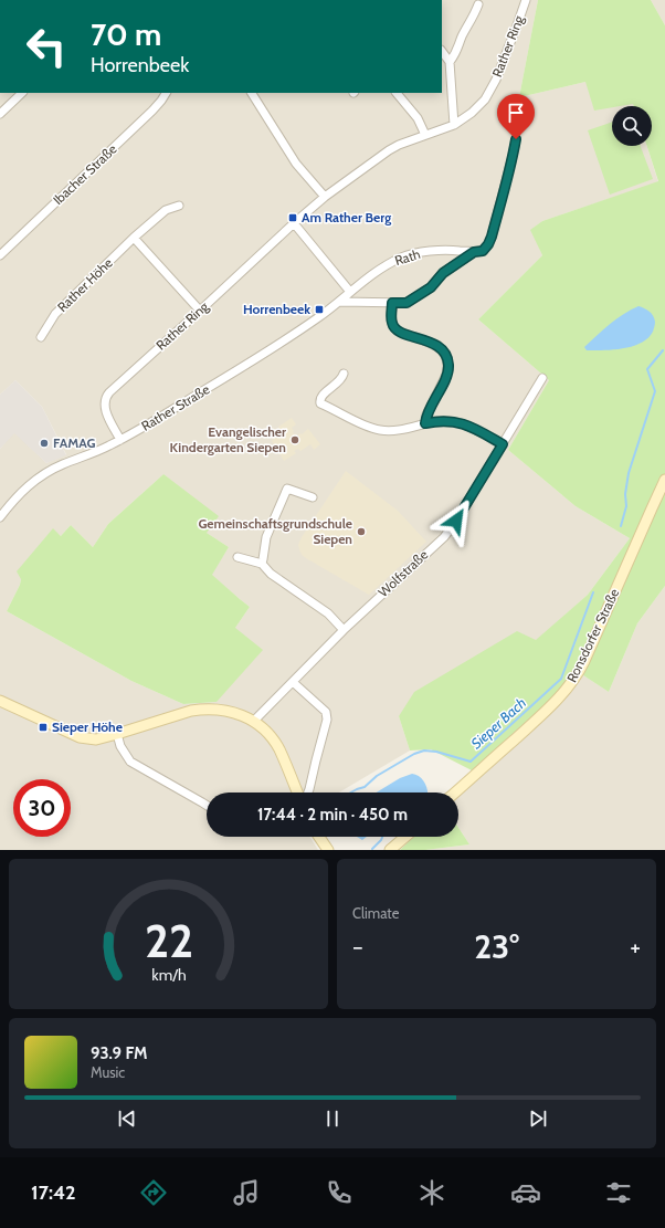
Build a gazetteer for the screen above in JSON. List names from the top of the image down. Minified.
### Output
{"streets":{"main road":["Ronsdorfer Straße"],"street":["Rather Ring","Ibacher Straße","Rath","Rather Höhe","Rather Straße","Wolfstraße"]},"crossings":[["Rather Ring","Rather Straße"],["Rath","Rather Straße"]],"water":["Sieper Bach"],"places":{"transit":["Am Rather Berg","Horrenbeek","Sieper Höhe"],"other":["Evangelischer Kindergarten Siepen","FAMAG","Gemeinschaftsgrundschule Siepen"]},"page":{"turn":["70 m","Horrenbeek"],"limit":"30","trip":"17:44 · 2 min · 450 m","tile":"Climate","heat":["−","23°","+"],"song":["93.9 FM","Music"],"tabs":"17:42","gauge":["22","km/h"]}}
